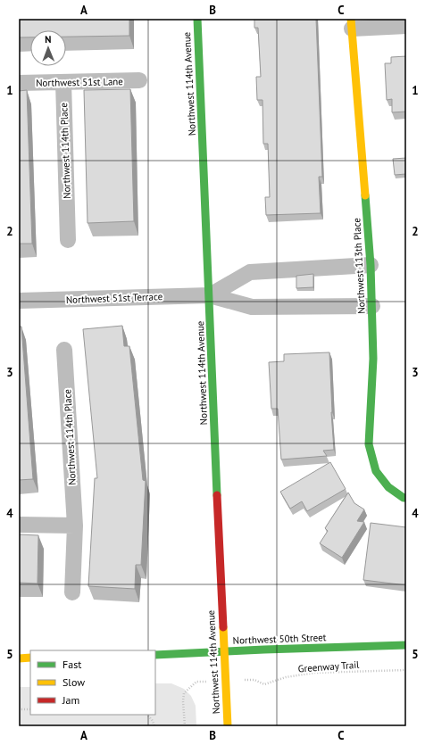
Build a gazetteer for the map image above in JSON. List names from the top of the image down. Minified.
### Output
{"streets":{"street":["Northwest 51st Lane","Northwest 114th Avenue","Northwest 114th Place","Northwest 113th Place","Northwest 51st Terrace","Northwest 50th Street"],"path":["Greenway Trail"]},"crossings":[["Northwest 51st Lane","Northwest 114th Place"],["Northwest 114th Avenue","Northwest 51st Terrace"],["Northwest 114th Avenue","Northwest 50th Street"],["Northwest 113th Place","Northwest 51st Terrace"]],"legend":["Fast","Slow","Jam"],"north":"top","grid":{"columns":["A","B","C"],"rows":["1","2","3","4","5"]}}
